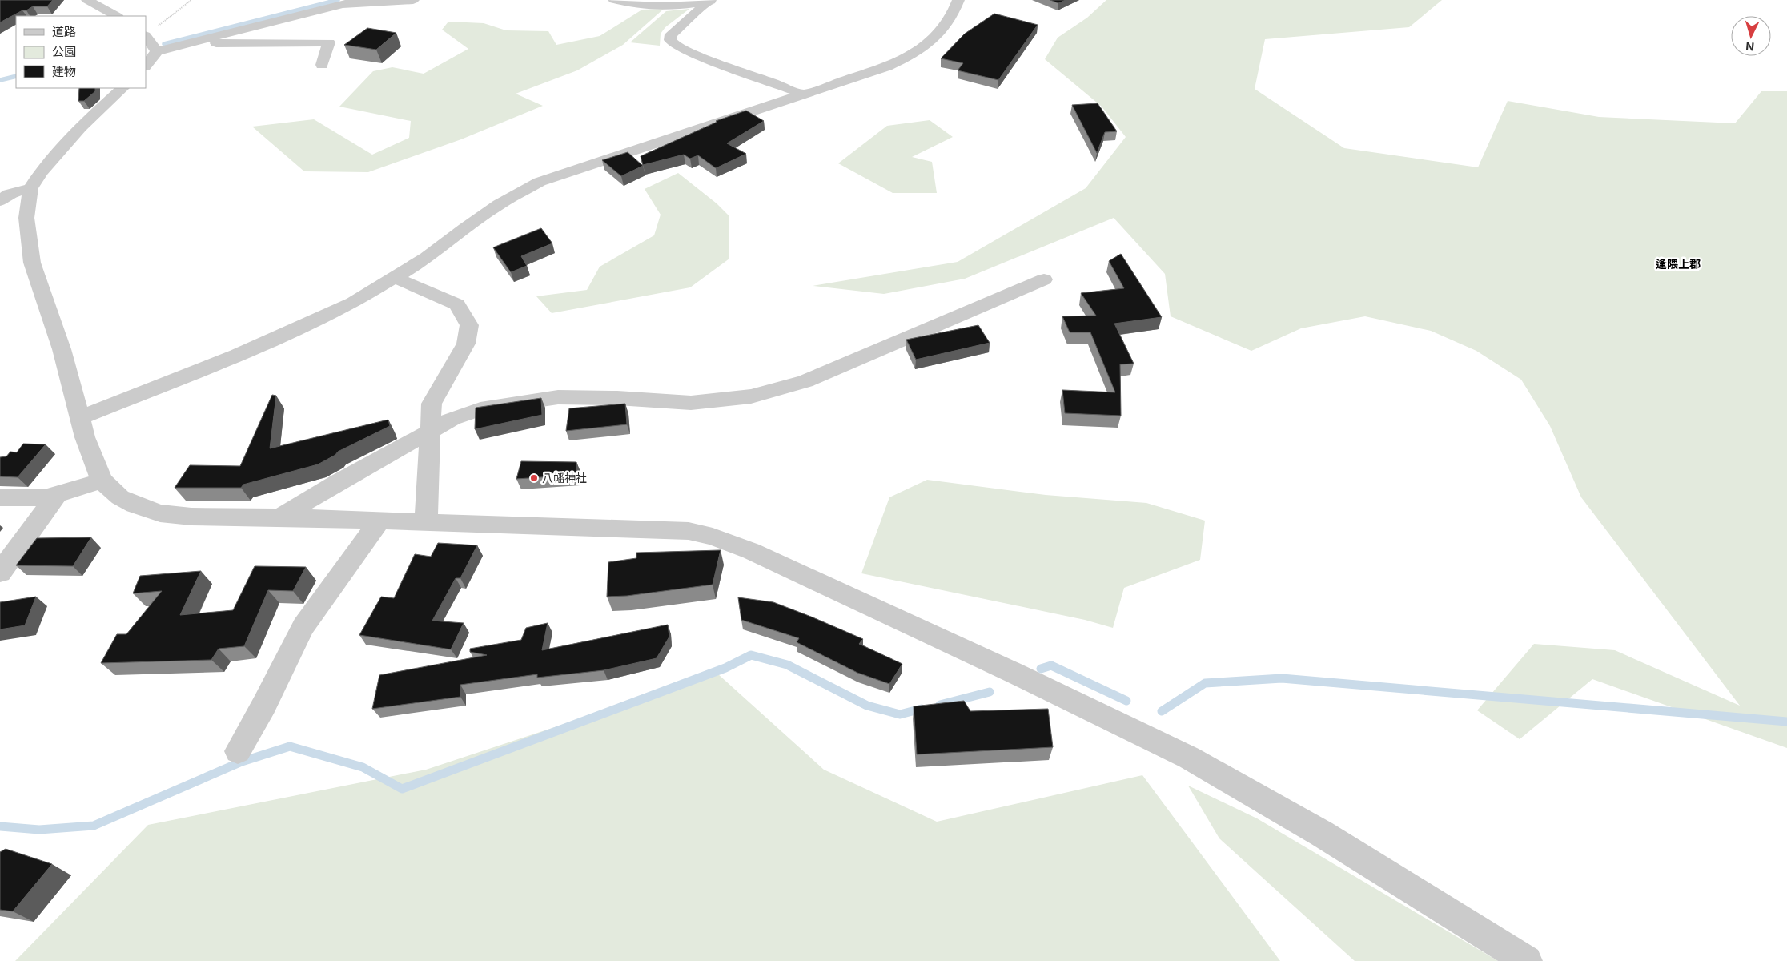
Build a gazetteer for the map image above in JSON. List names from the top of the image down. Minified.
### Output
{"districts":["逢隈上郡"],"places":["八幡神社"],"legend":["道路","公園","建物"],"north":"bottom"}
